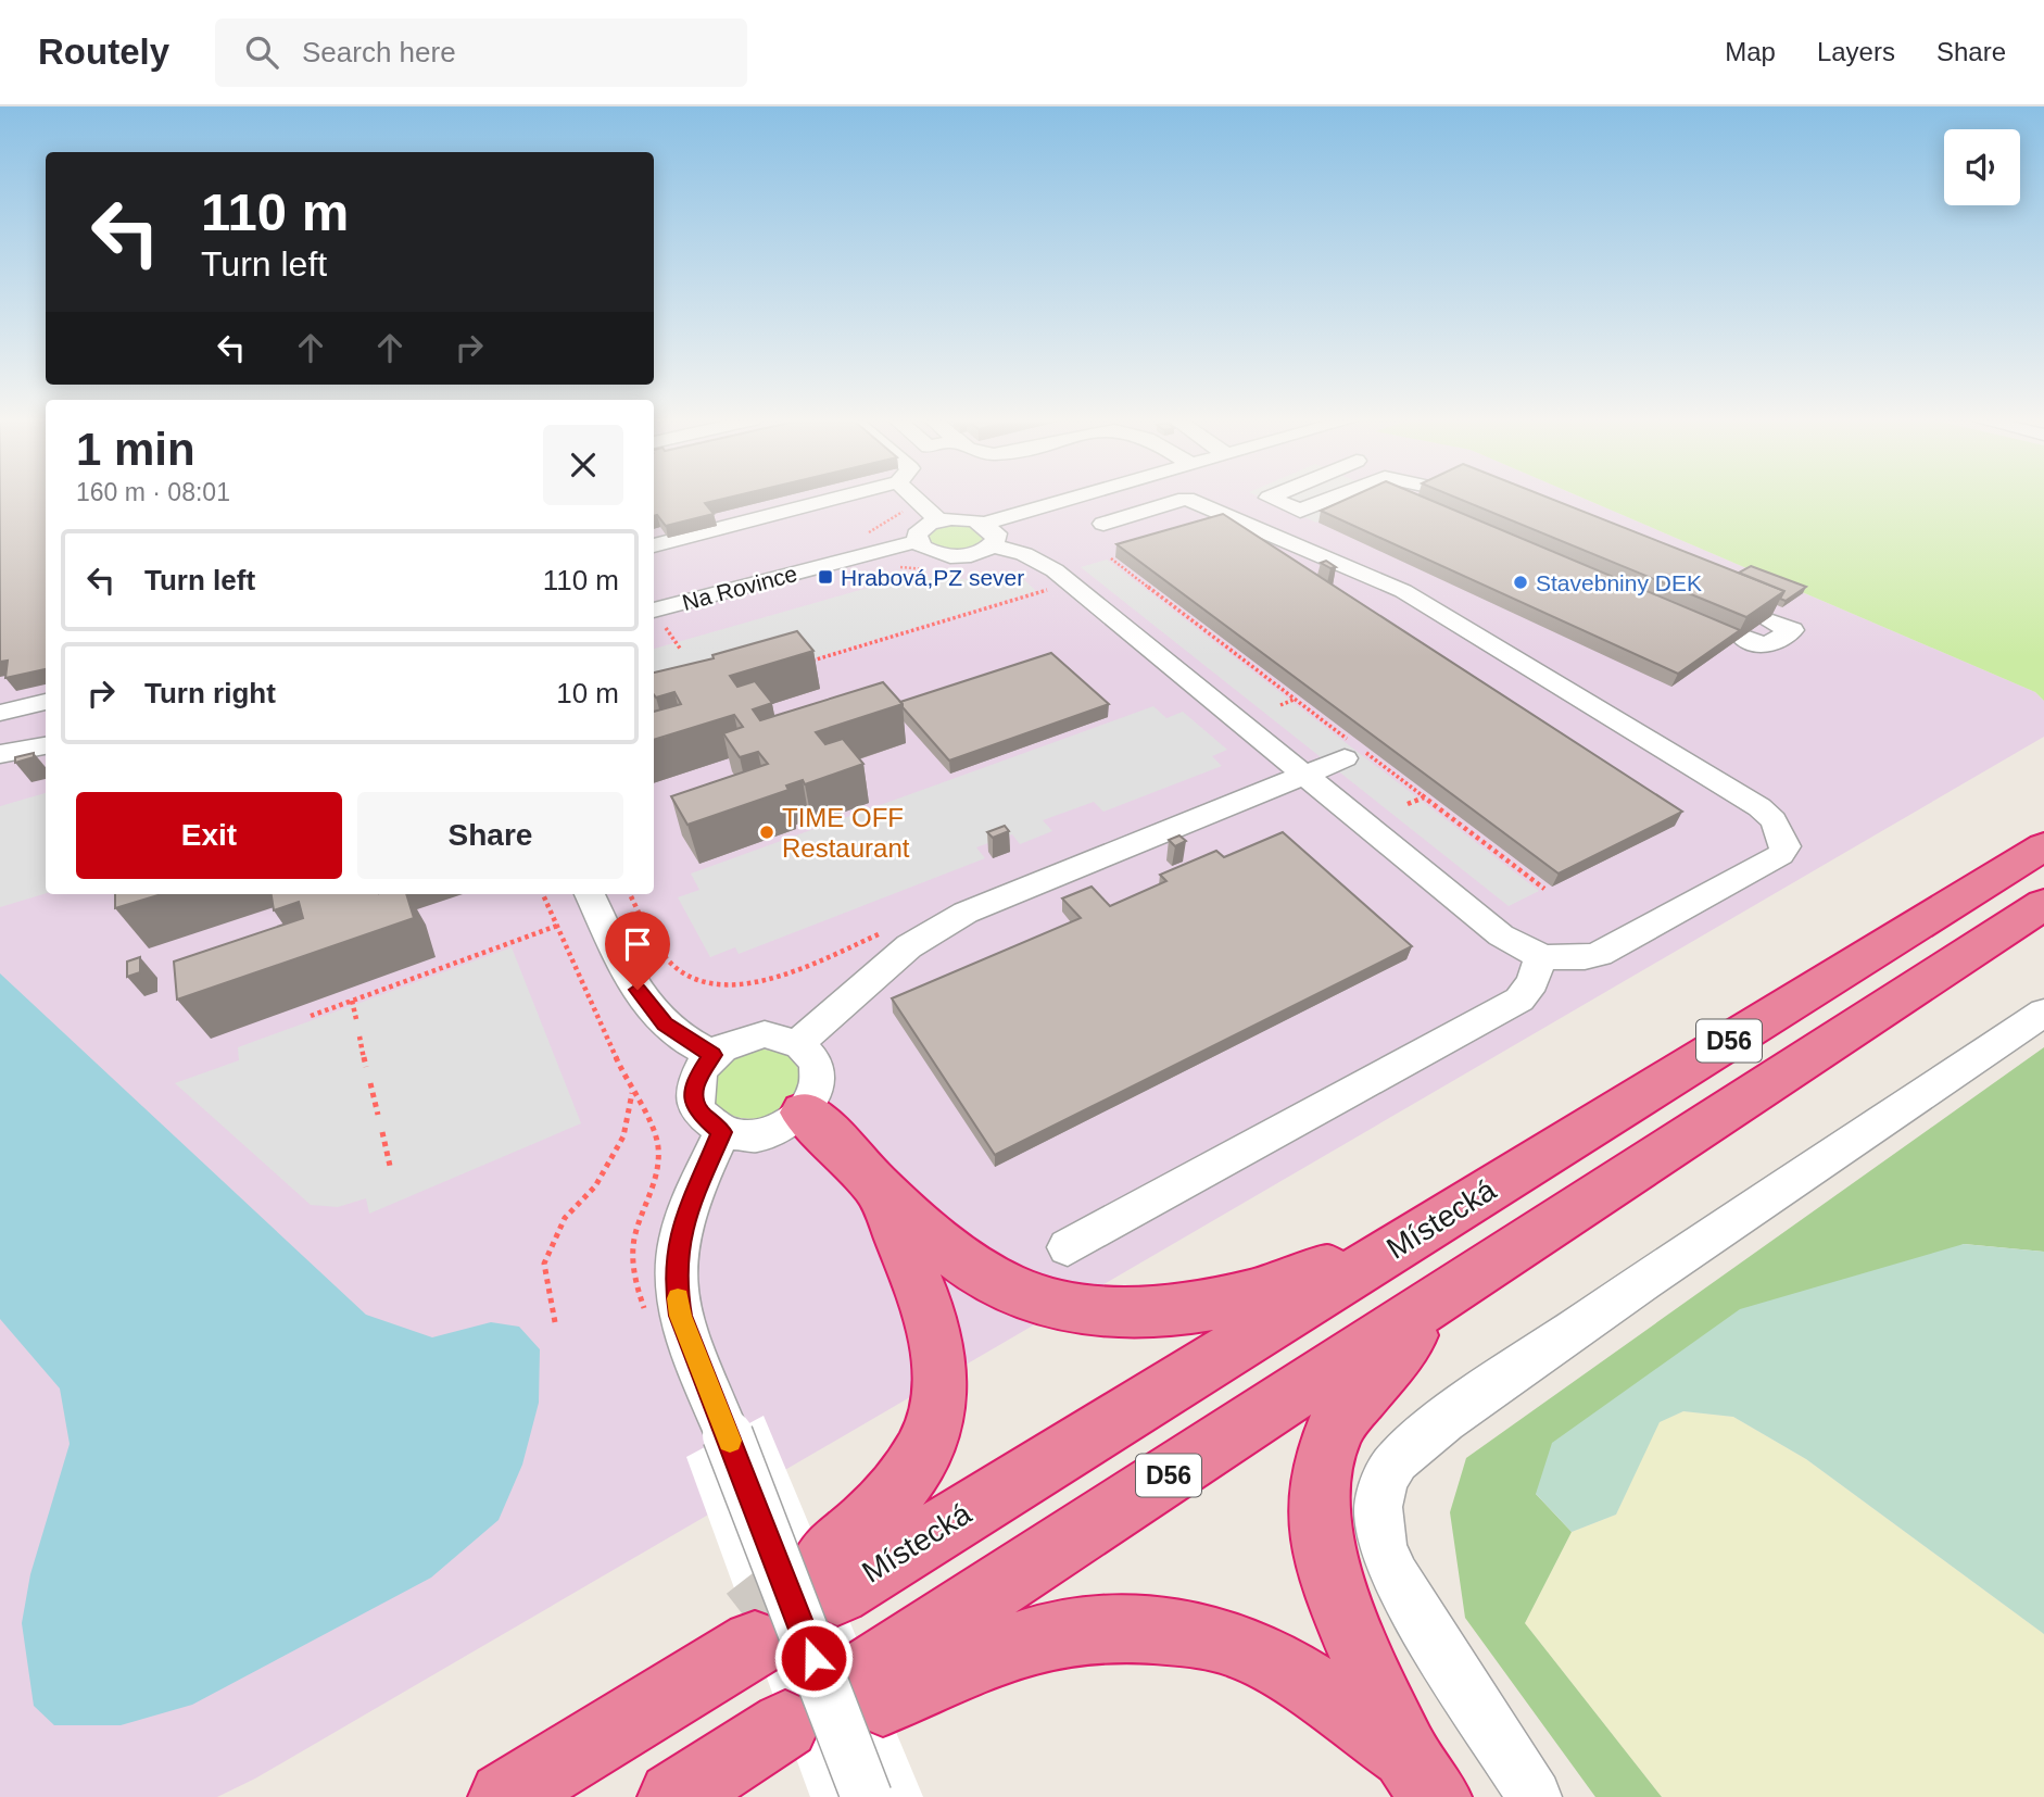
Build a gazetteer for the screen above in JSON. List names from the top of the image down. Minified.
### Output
{"streets":{"highway":["D56","Místecká"],"street":["Na Rovince"]},"places":{"transit":["Hrabová,PZ sever"],"other":["Stavebniny DEK","TIME OFF Restaurant"]},"page":{"header":"Routely","search":"Search here","nav":["Map","Layers","Share"],"turn":["110 m","Turn left"],"heading":["1 min","160 m · 08:01"],"list":[{"name":"Turn left","value":"110 m"},{"name":"Turn right","value":"10 m"}],"buttons":["Exit","Share"]}}
